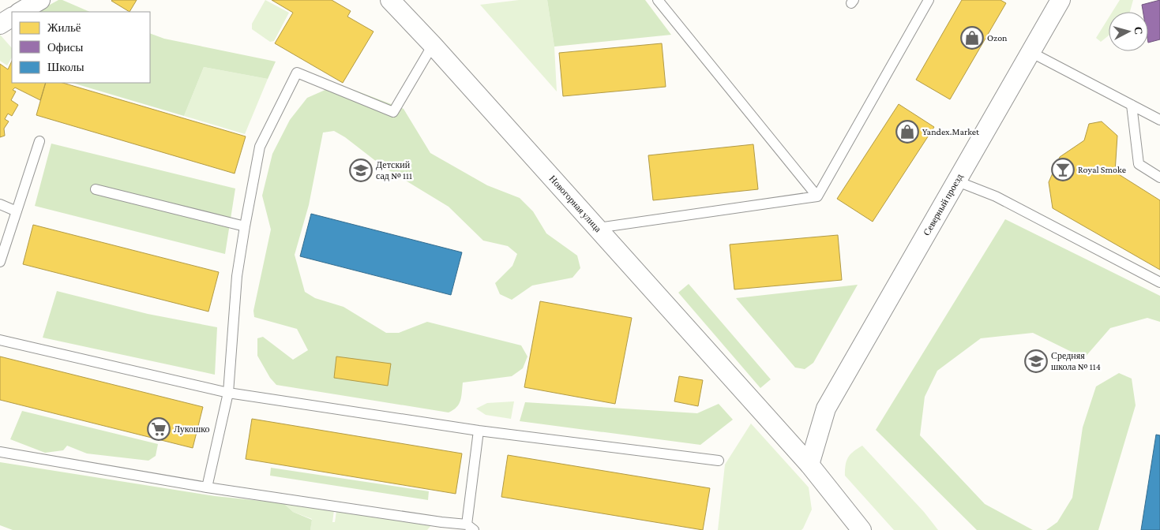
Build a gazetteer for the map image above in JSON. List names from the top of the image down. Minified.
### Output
{"streets":{"street":["Новогорная улица","Северный проезд"]},"crossings":[["Новогорная улица","Северный проезд"]],"places":{"shop":["Ozon","Yandex.Market"],"bar":["Royal Smoke"],"school or university":["Детский сад № 111","Средняя школа № 114"],"supermarket":["Лукошко"]},"legend":["Жильё","Офисы","Школы"],"north":"right"}
